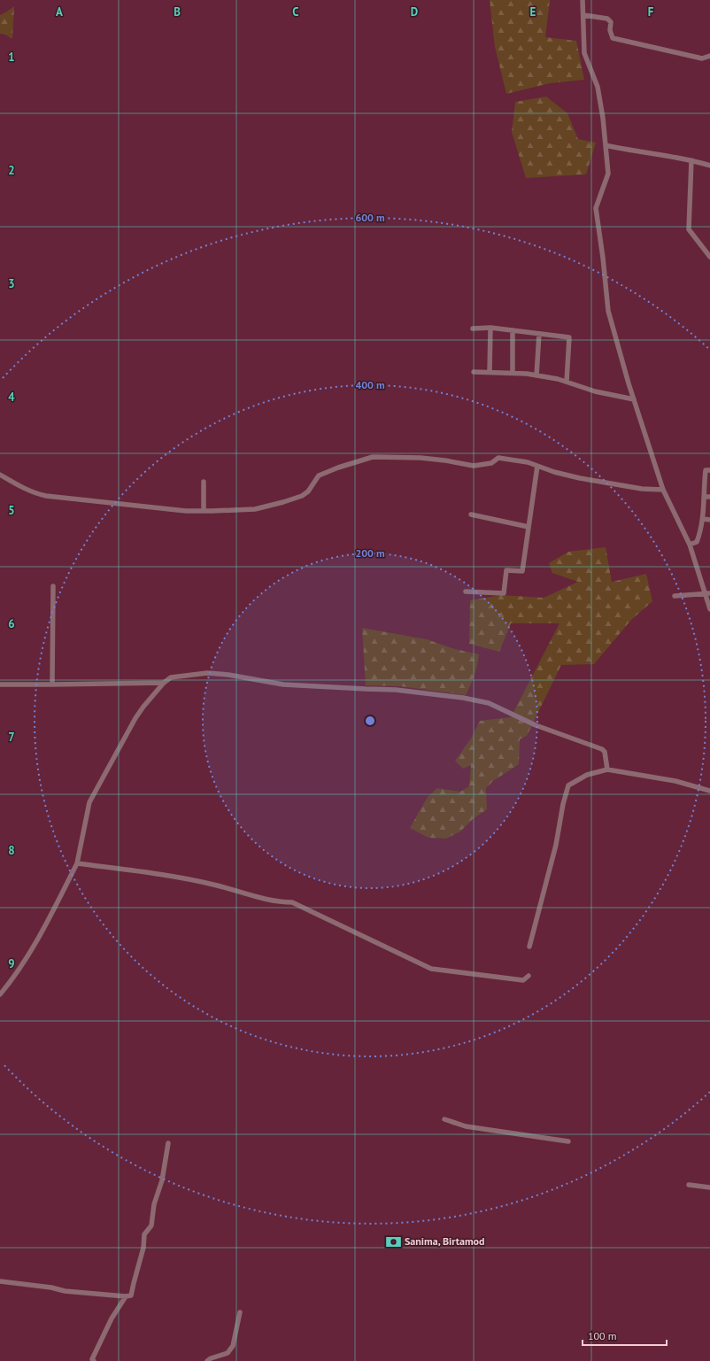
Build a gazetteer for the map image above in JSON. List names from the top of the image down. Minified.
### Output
{"places":{"bank":["Sanima, Birtamod"]},"scale_bar":"100 m","grid":{"columns":["A","B","C","D","E","F"],"rows":["1","2","3","4","5","6","7","8","9"]},"rings":["600 m","400 m","200 m"]}
